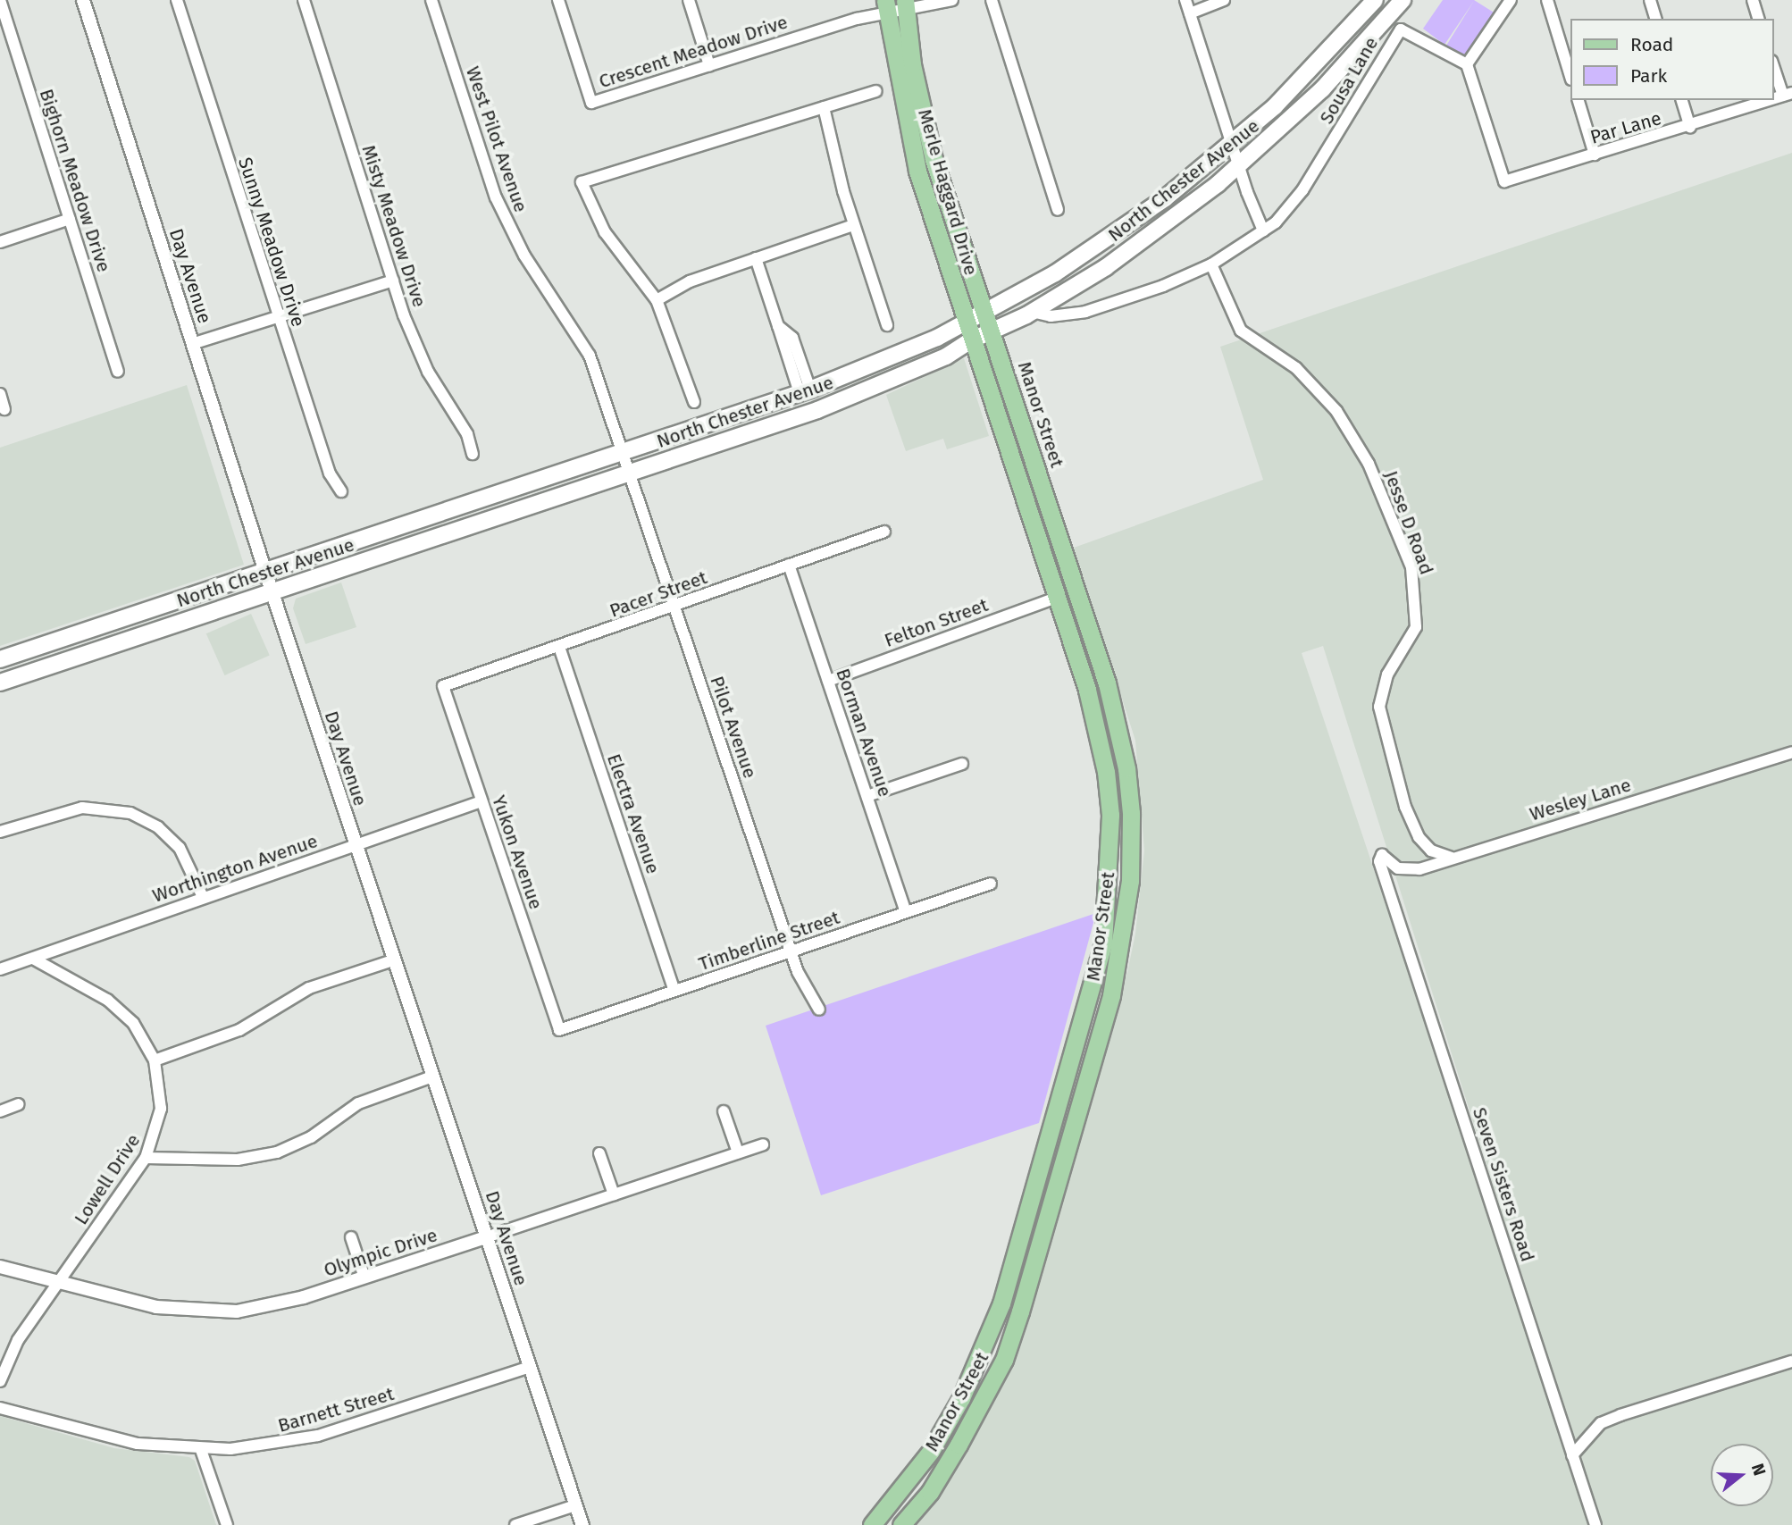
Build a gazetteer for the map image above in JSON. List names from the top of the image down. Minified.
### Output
{"streets":{"main road":["North Chester Avenue","Merle Haggard Drive","Manor Street"],"street":["Crescent Meadow Drive","Sousa Lane","Par Lane","West Pilot Avenue","Bighorn Meadow Drive","Misty Meadow Drive","Sunny Meadow Drive","Day Avenue","Jesse D Road","Pacer Street","Felton Street","Pilot Avenue","Borman Avenue","Wesley Lane","Electra Avenue","Yukon Avenue","Worthington Avenue","Timberline Street","Lowell Drive","Seven Sisters Road","Olympic Drive","Barnett Street"]},"crossings":[["Crescent Meadow Drive","Merle Haggard Drive"],["Sousa Lane","Par Lane"],["West Pilot Avenue","North Chester Avenue"],["West Pilot Avenue","Pilot Avenue"],["North Chester Avenue","Merle Haggard Drive"],["North Chester Avenue","Day Avenue"],["North Chester Avenue","Manor Street"],["North Chester Avenue","Pilot Avenue"],["Merle Haggard Drive","Manor Street"],["Day Avenue","Worthington Avenue"],["Day Avenue","Olympic Drive"],["Day Avenue","Barnett Street"],["Manor Street","Felton Street"],["Jesse D Road","Wesley Lane"],["Pacer Street","Pilot Avenue"],["Pacer Street","Borman Avenue"],["Pacer Street","Electra Avenue"],["Pacer Street","Yukon Avenue"],["Felton Street","Borman Avenue"],["Pilot Avenue","Timberline Street"],["Borman Avenue","Timberline Street"],["Wesley Lane","Seven Sisters Road"],["Electra Avenue","Timberline Street"],["Yukon Avenue","Worthington Avenue"],["Yukon Avenue","Timberline Street"],["Worthington Avenue","Lowell Drive"],["Lowell Drive","Olympic Drive"]],"legend":["Road","Park"],"north":"right"}
